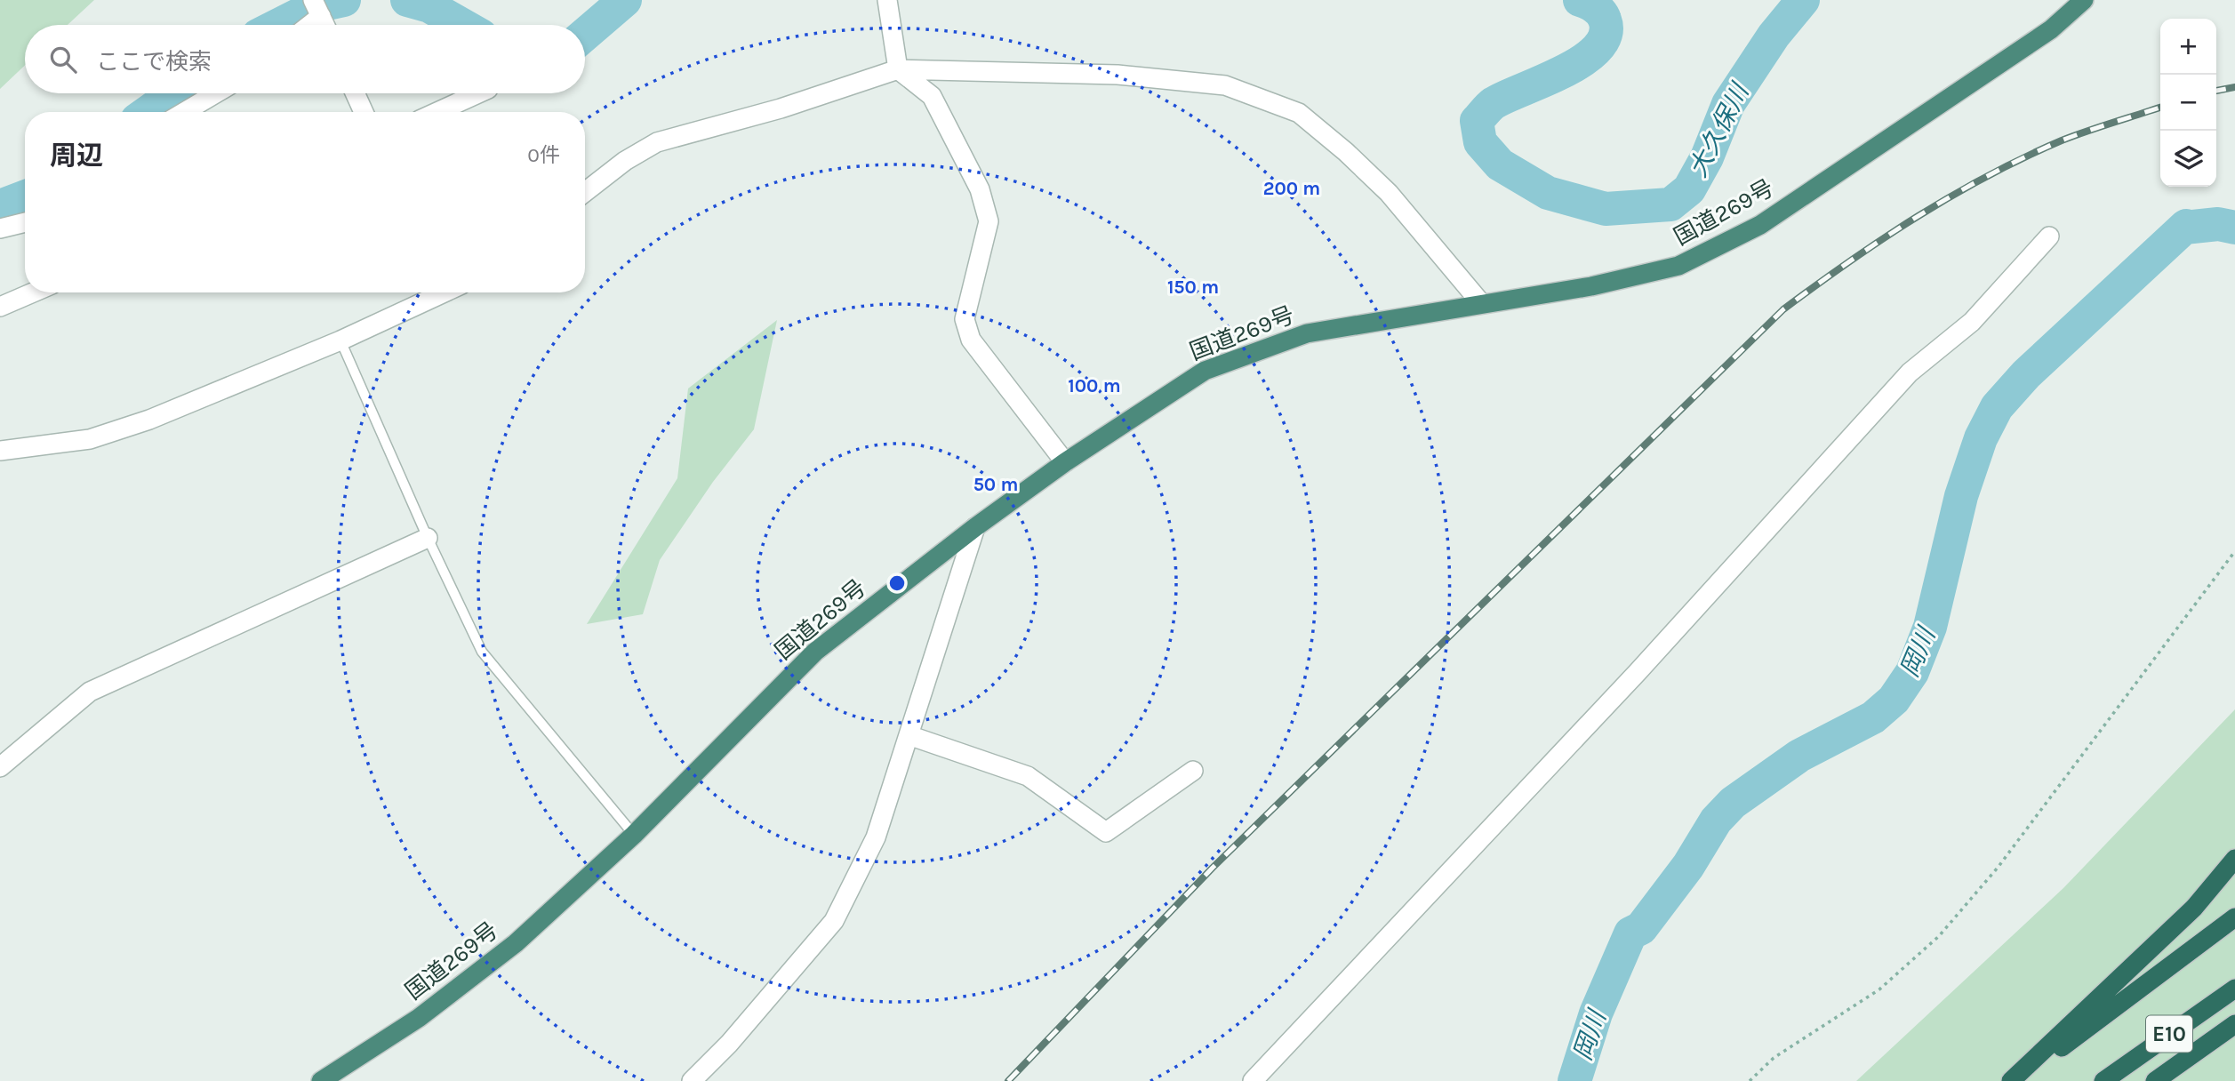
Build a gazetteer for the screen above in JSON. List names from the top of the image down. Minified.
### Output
{"streets":{"highway":["国道269号","E10"]},"water":["大久保川","岡川"],"page":{"map_buttons":["+","−"],"search":"ここで検索","heading":["周辺","0件"]},"rings":["200 m","150 m","100 m","50 m"]}
